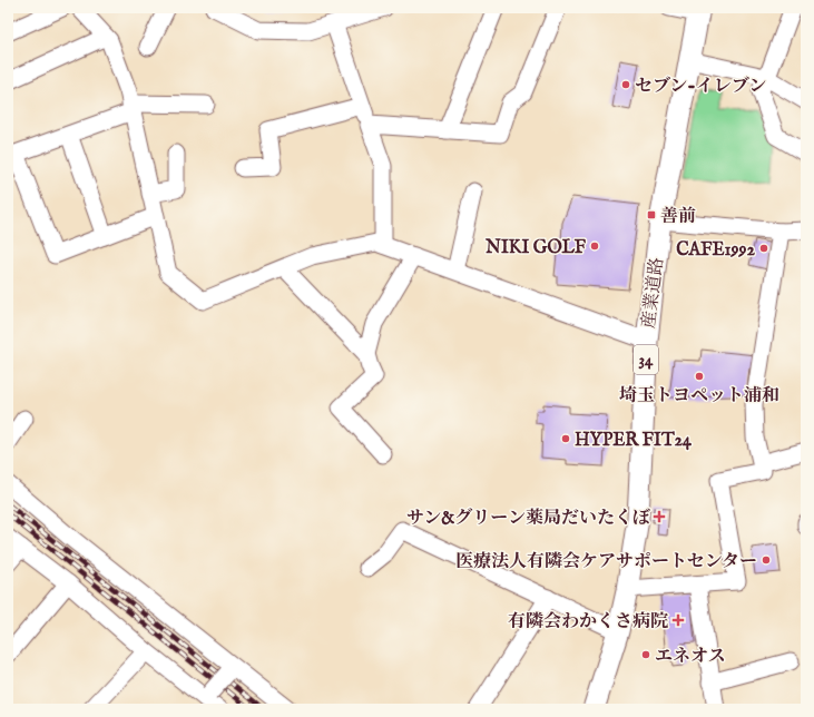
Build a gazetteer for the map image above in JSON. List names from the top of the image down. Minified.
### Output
{"streets":{"main road":["産業道路","34"]},"places":{"other":["セブン-イレブン","NIKI GOLF","CAFE1992","埼玉トヨペット浦和","HYPER FIT24","医療法人有隣会ケアサポートセンター","エネオス"],"transit":["善前"],"health":["サン&グリーン薬局だいたくぼ","有隣会わかくさ病院"]}}
